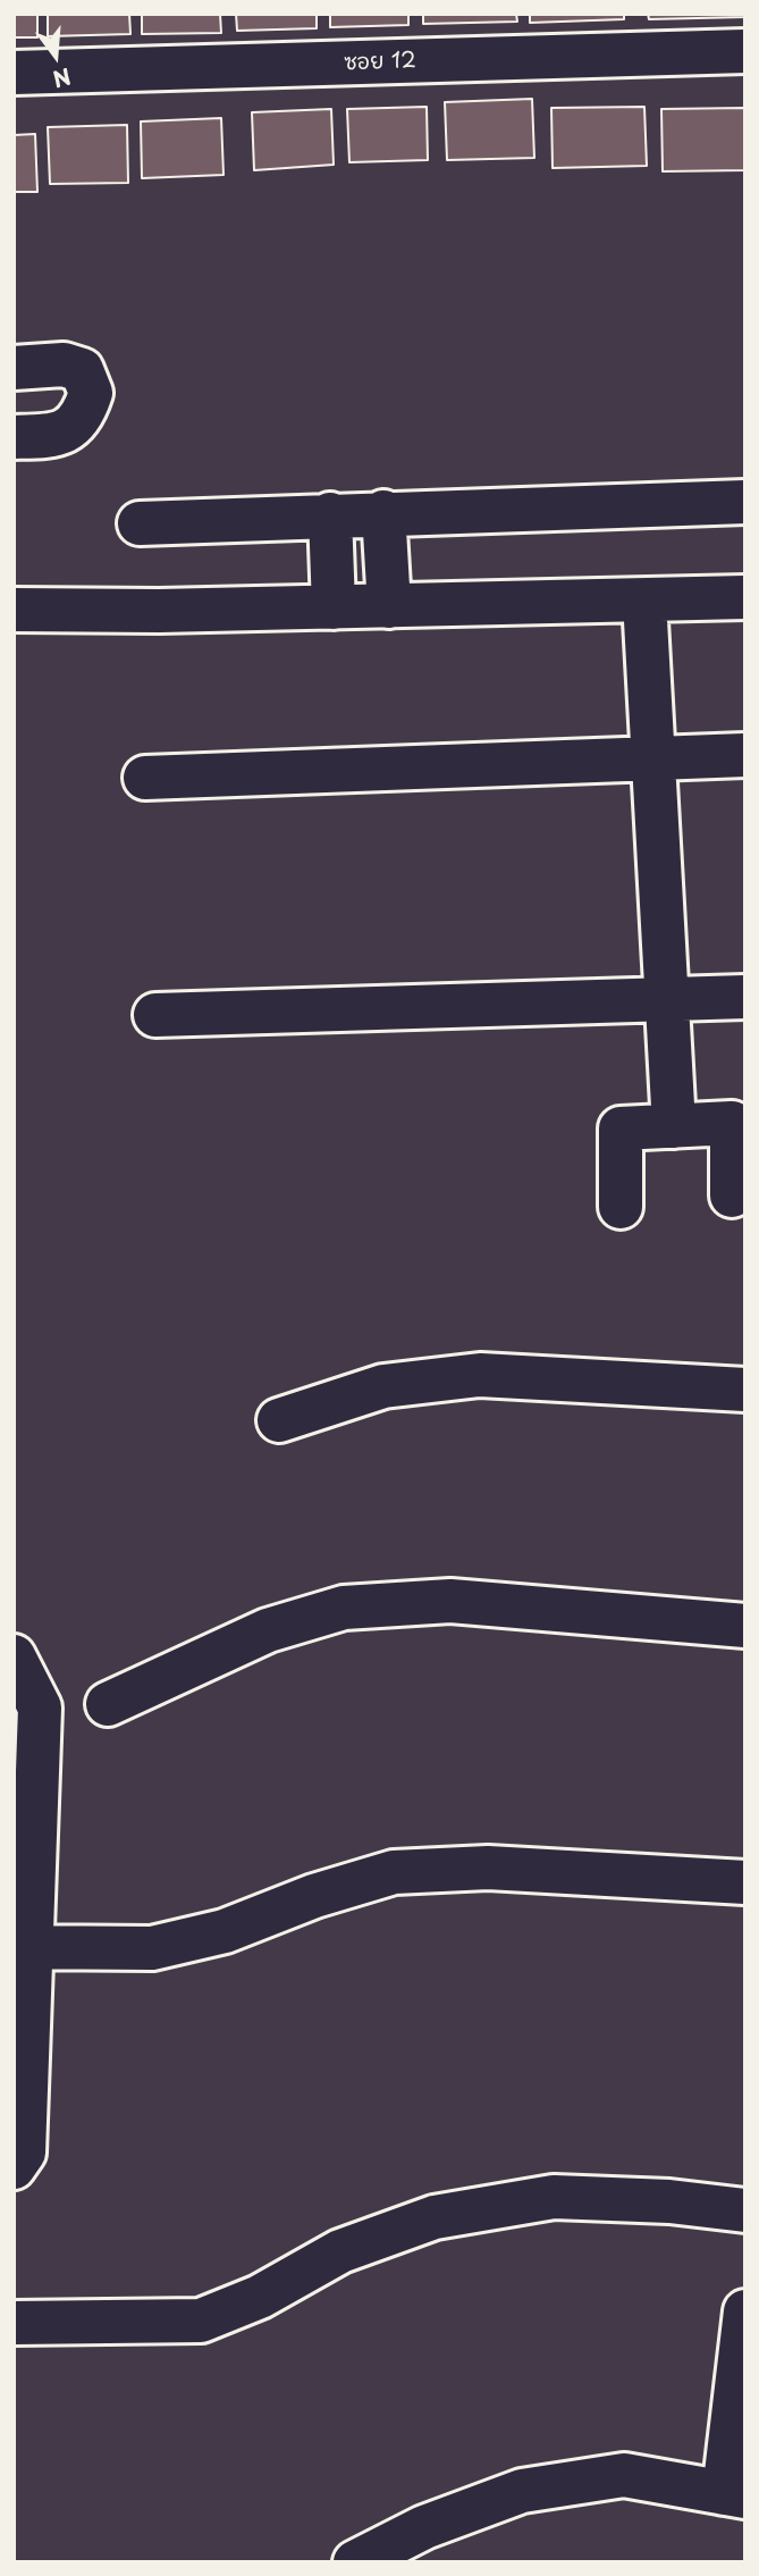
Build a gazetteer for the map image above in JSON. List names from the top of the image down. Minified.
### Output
{"streets":{"street":["ซอย 12"]},"north":"bottom"}
